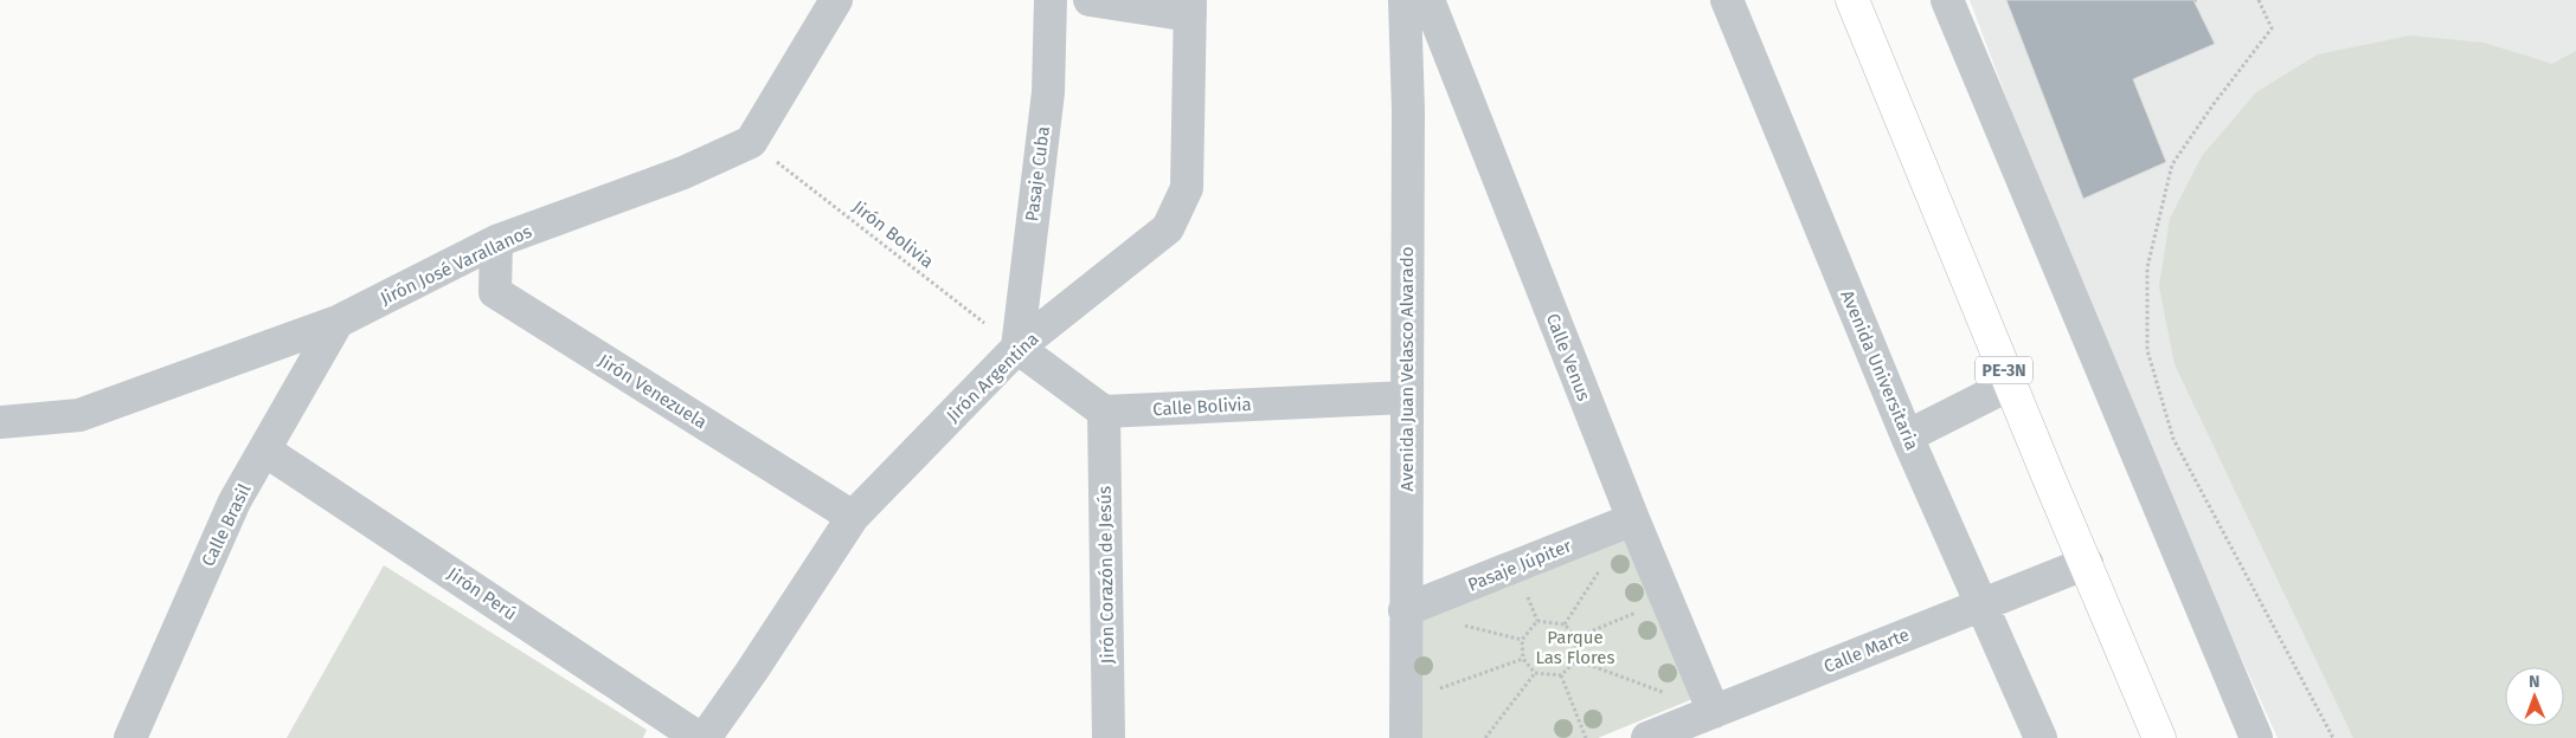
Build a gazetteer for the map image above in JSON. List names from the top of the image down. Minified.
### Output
{"streets":{"highway":["PE-3N"],"street":["Pasaje Cuba","Jirón José Varallanos","Calle Venus","Avenida Juan Velasco Alvarado","Avenida Universitaria","Jirón Argentina","Jirón Venezuela","Calle Bolivia","Calle Brasil","Pasaje Júpiter","Jirón Corazón de Jesús","Jirón Perú","Calle Marte"],"path":["Jirón Bolivia"]},"crossings":[["Pasaje Cuba","Jirón Bolivia"],["Pasaje Cuba","Jirón Argentina"],["Jirón Bolivia","Jirón José Varallanos"],["Jirón Bolivia","Jirón Argentina"],["Jirón José Varallanos","Jirón Venezuela"],["Jirón José Varallanos","Calle Brasil"],["Calle Venus","Pasaje Júpiter"],["Calle Venus","Calle Marte"],["Avenida Juan Velasco Alvarado","Calle Bolivia"],["Avenida Juan Velasco Alvarado","Pasaje Júpiter"],["Avenida Universitaria","Calle Marte"],["PE-3N","Calle Marte"],["Jirón Argentina","Jirón Venezuela"],["Calle Bolivia","Jirón Corazón de Jesús"],["Calle Brasil","Jirón Perú"]],"parks":["Parque Las Flores"],"north":"top"}
